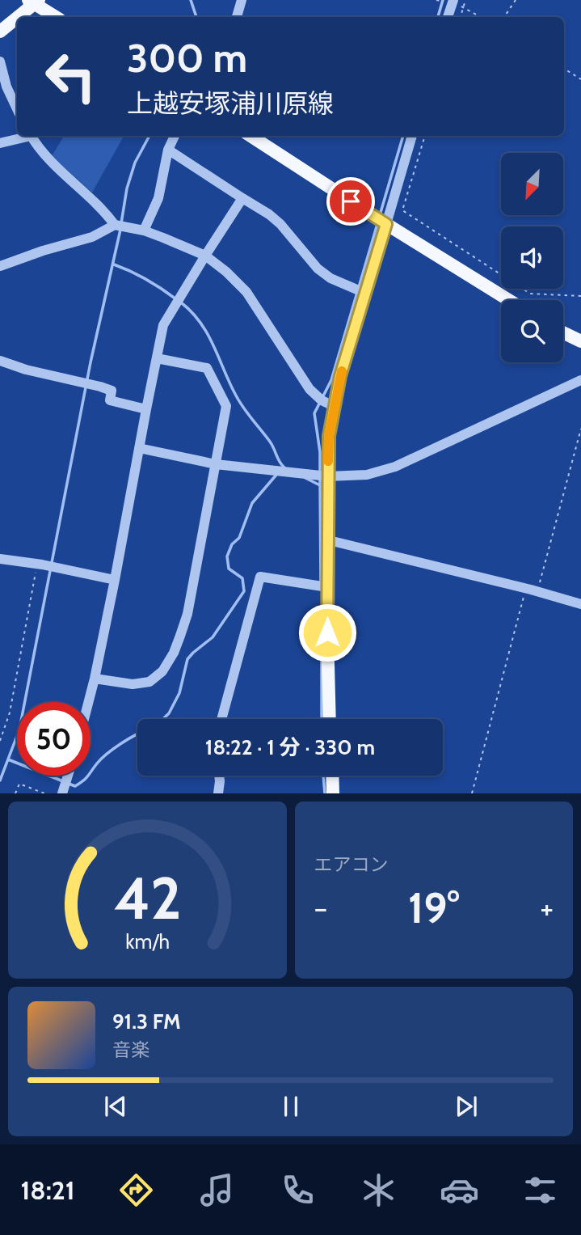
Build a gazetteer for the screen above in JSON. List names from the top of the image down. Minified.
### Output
{"north":"bottom left","page":{"turn":["300 m","上越安塚浦川原線"],"limit":"50","trip":"18:22 · 1 分 · 330 m","tile":"エアコン","heat":["−","19°","+"],"song":["91.3 FM","音楽"],"tabs":"18:21","gauge":["42","km/h"]}}
